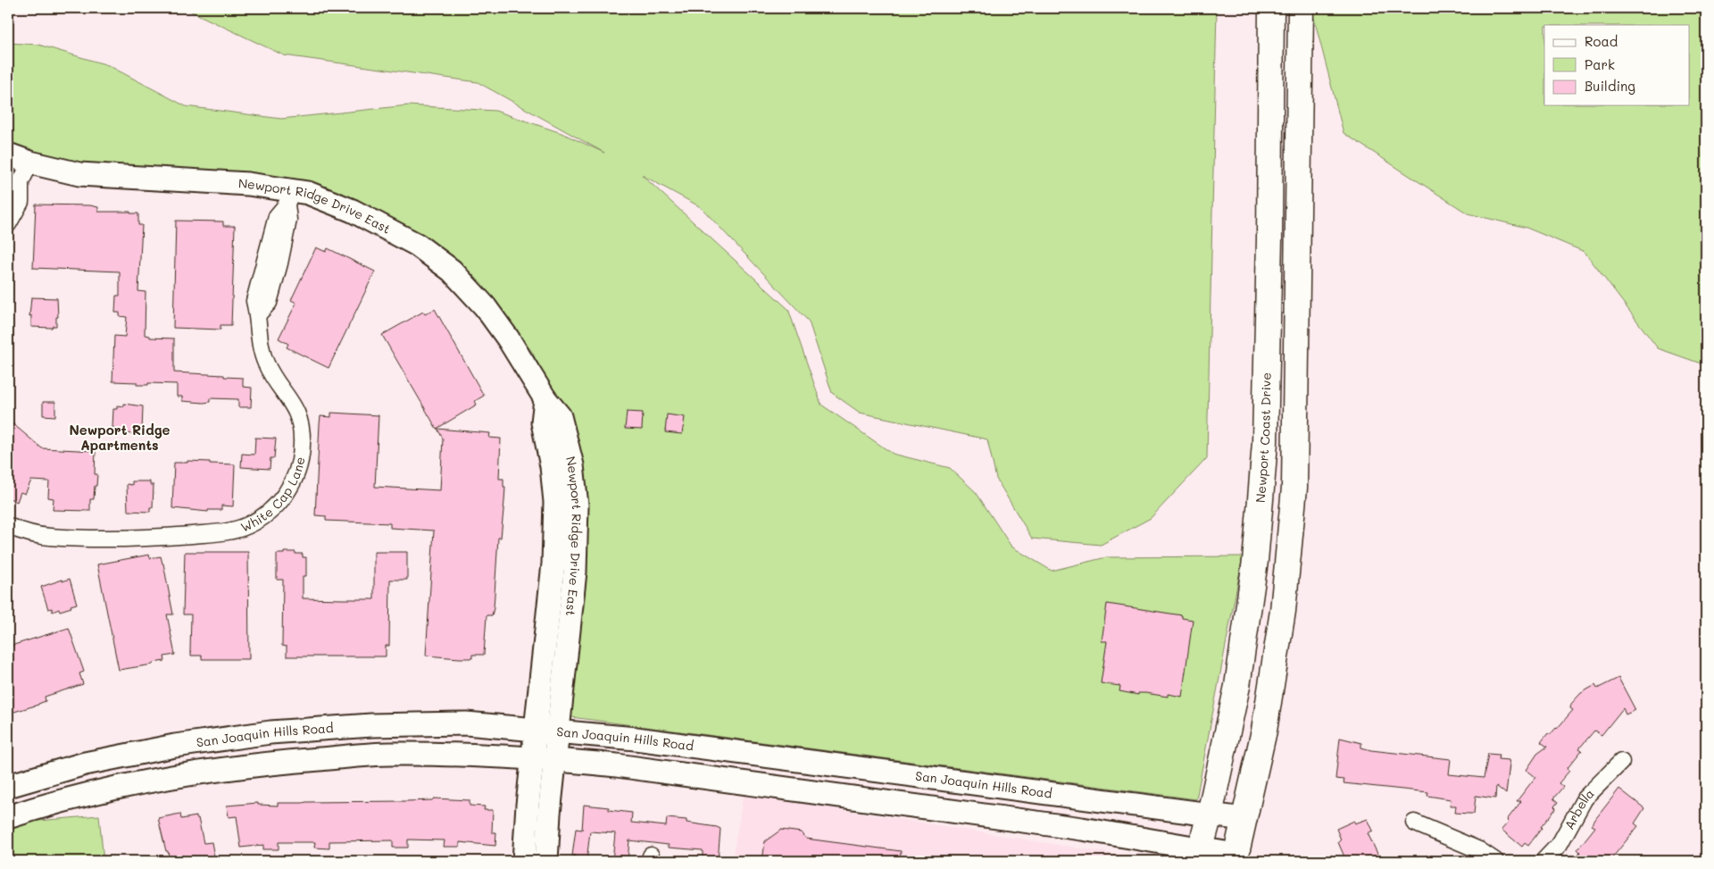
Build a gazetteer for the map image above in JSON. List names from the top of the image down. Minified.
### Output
{"streets":{"main road":["Newport Ridge Drive East","Newport Coast Drive","San Joaquin Hills Road"],"street":["White Cap Lane","Arbella"]},"crossings":[["Newport Ridge Drive East","White Cap Lane"],["Newport Ridge Drive East","San Joaquin Hills Road"],["Newport Coast Drive","San Joaquin Hills Road"]],"districts":["Newport Ridge Apartments"],"legend":["Road","Park","Building"]}
